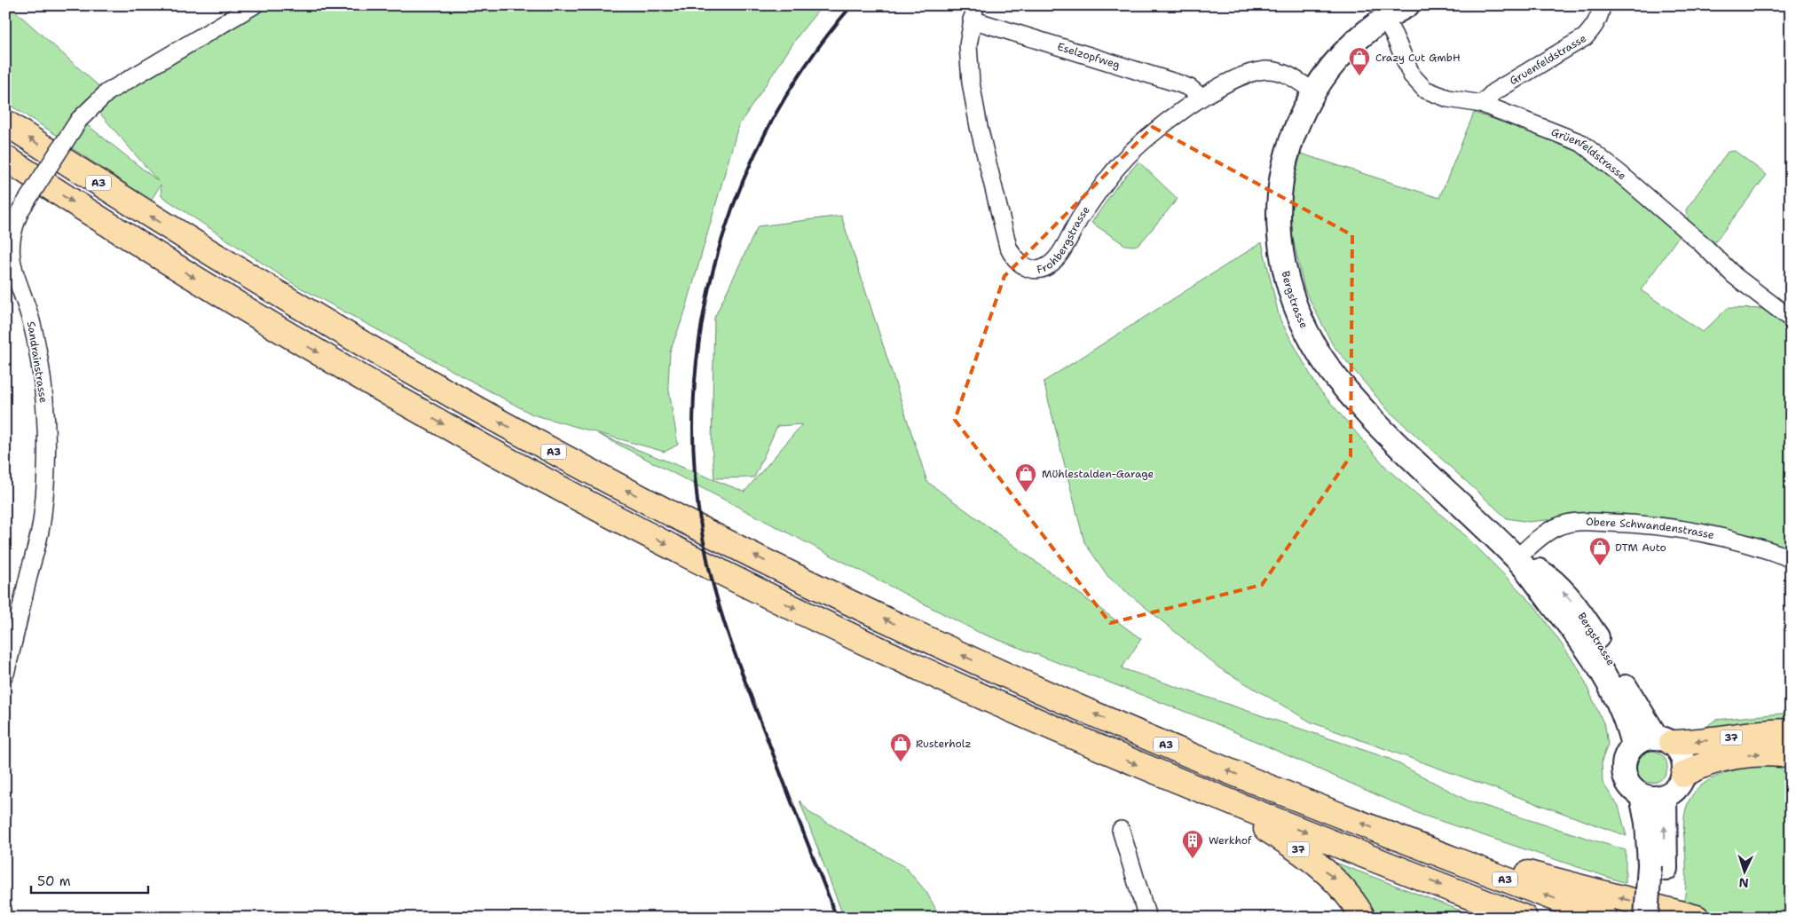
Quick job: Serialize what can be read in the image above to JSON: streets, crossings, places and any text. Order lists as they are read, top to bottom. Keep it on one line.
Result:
{"streets":{"highway":["A3","37"],"main road":["Bergstrasse"],"street":["Eselzopfweg","Gruenfeldstrasse","Grüenfeldstrasse","Frohbergstrasse","Sandrainstrasse","Obere Schwandenstrasse"]},"crossings":[["Eselzopfweg","Frohbergstrasse"],["Gruenfeldstrasse","Grüenfeldstrasse"],["Grüenfeldstrasse","Bergstrasse"],["A3","37"],["Frohbergstrasse","Bergstrasse"],["Bergstrasse","Obere Schwandenstrasse"],["Bergstrasse","37"]],"places":{"shop":["Crazy Cut GmbH","Mühlestalden-Garage","DTM Auto","Rusterholz"],"building":["Werkhof"]},"scale_bar":"50 m","north":"bottom"}
